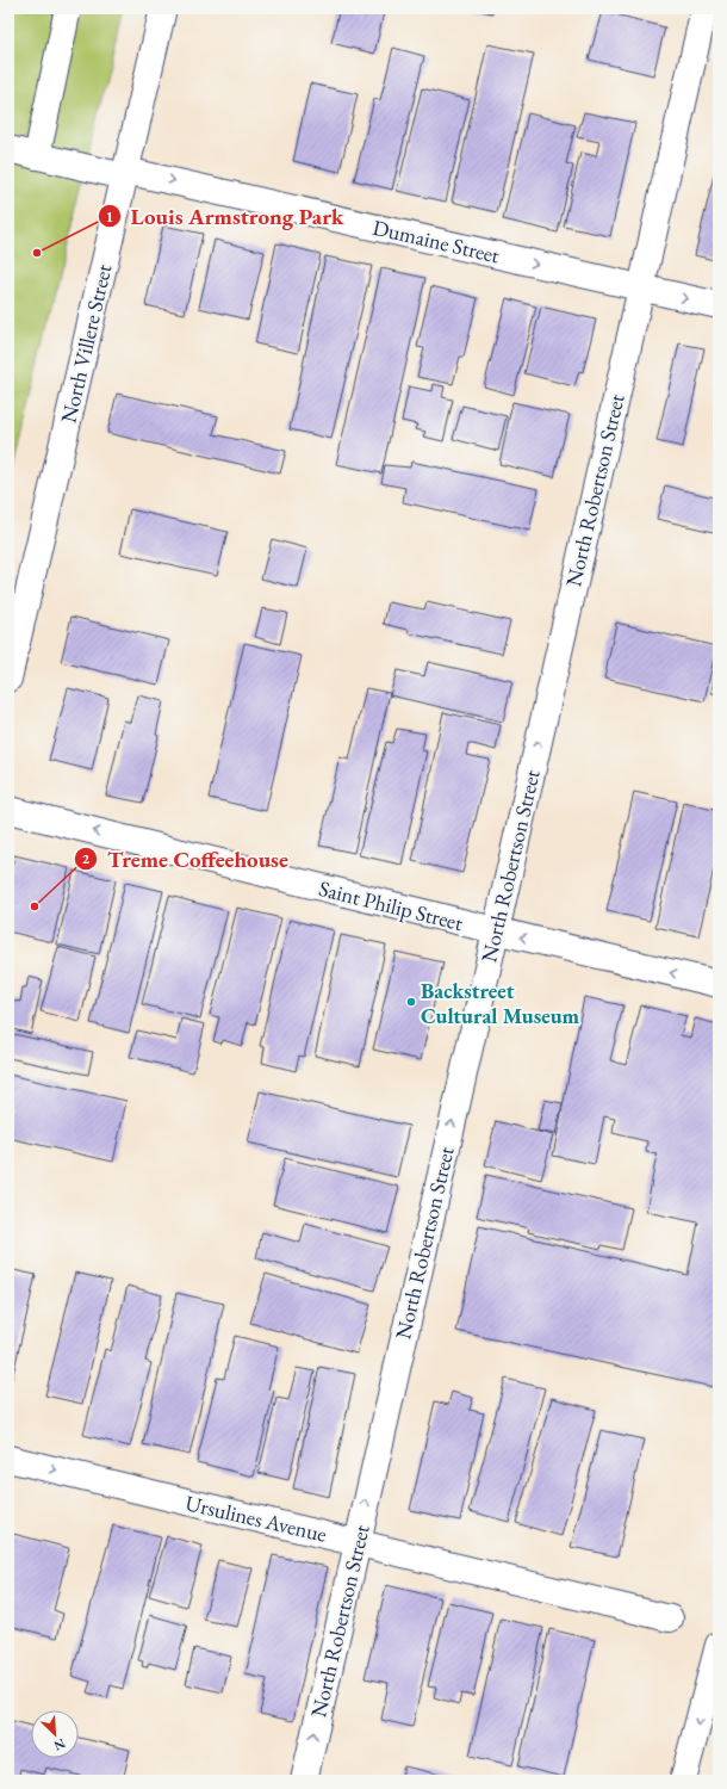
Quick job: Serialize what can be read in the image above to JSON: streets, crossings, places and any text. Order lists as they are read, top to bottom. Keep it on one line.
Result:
{"streets":{"main road":["Dumaine Street","North Villere Street","North Robertson Street","Saint Philip Street","Ursulines Avenue"]},"crossings":[["Dumaine Street","North Villere Street"],["Dumaine Street","North Robertson Street"],["North Robertson Street","Saint Philip Street"],["North Robertson Street","Ursulines Avenue"]],"one_way":["Dumaine Street","North Robertson Street","Saint Philip Street","Ursulines Avenue"],"places":["Louis Armstrong Park","Treme Coffeehouse","Backstreet Cultural Museum"],"north":"bottom right"}
